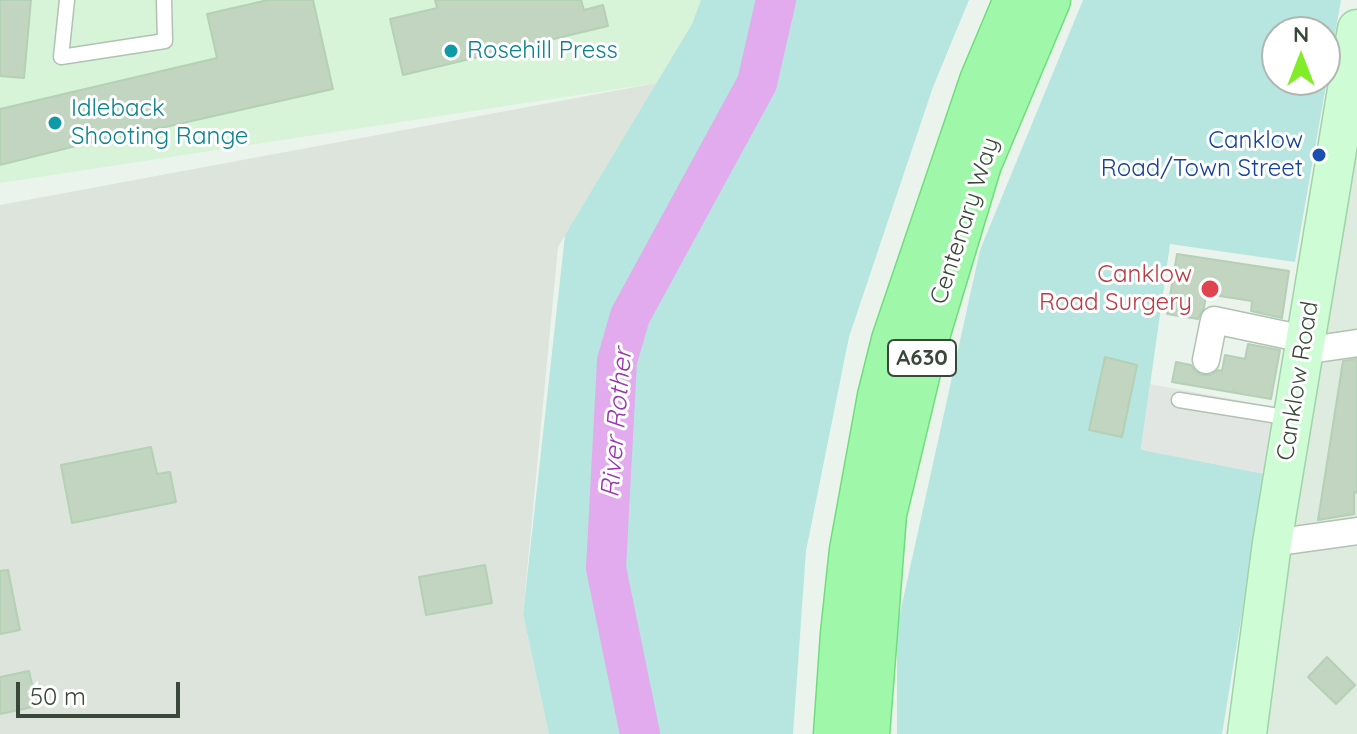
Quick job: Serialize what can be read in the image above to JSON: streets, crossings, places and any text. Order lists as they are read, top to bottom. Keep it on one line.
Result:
{"streets":{"main road":["Centenary Way","A630"],"street":["Canklow Road"]},"water":["River Rother"],"places":["Rosehill Press","Idleback Shooting Range","Canklow Road/Town Street","Canklow Road Surgery"],"scale_bar":"50 m","north":"top"}
